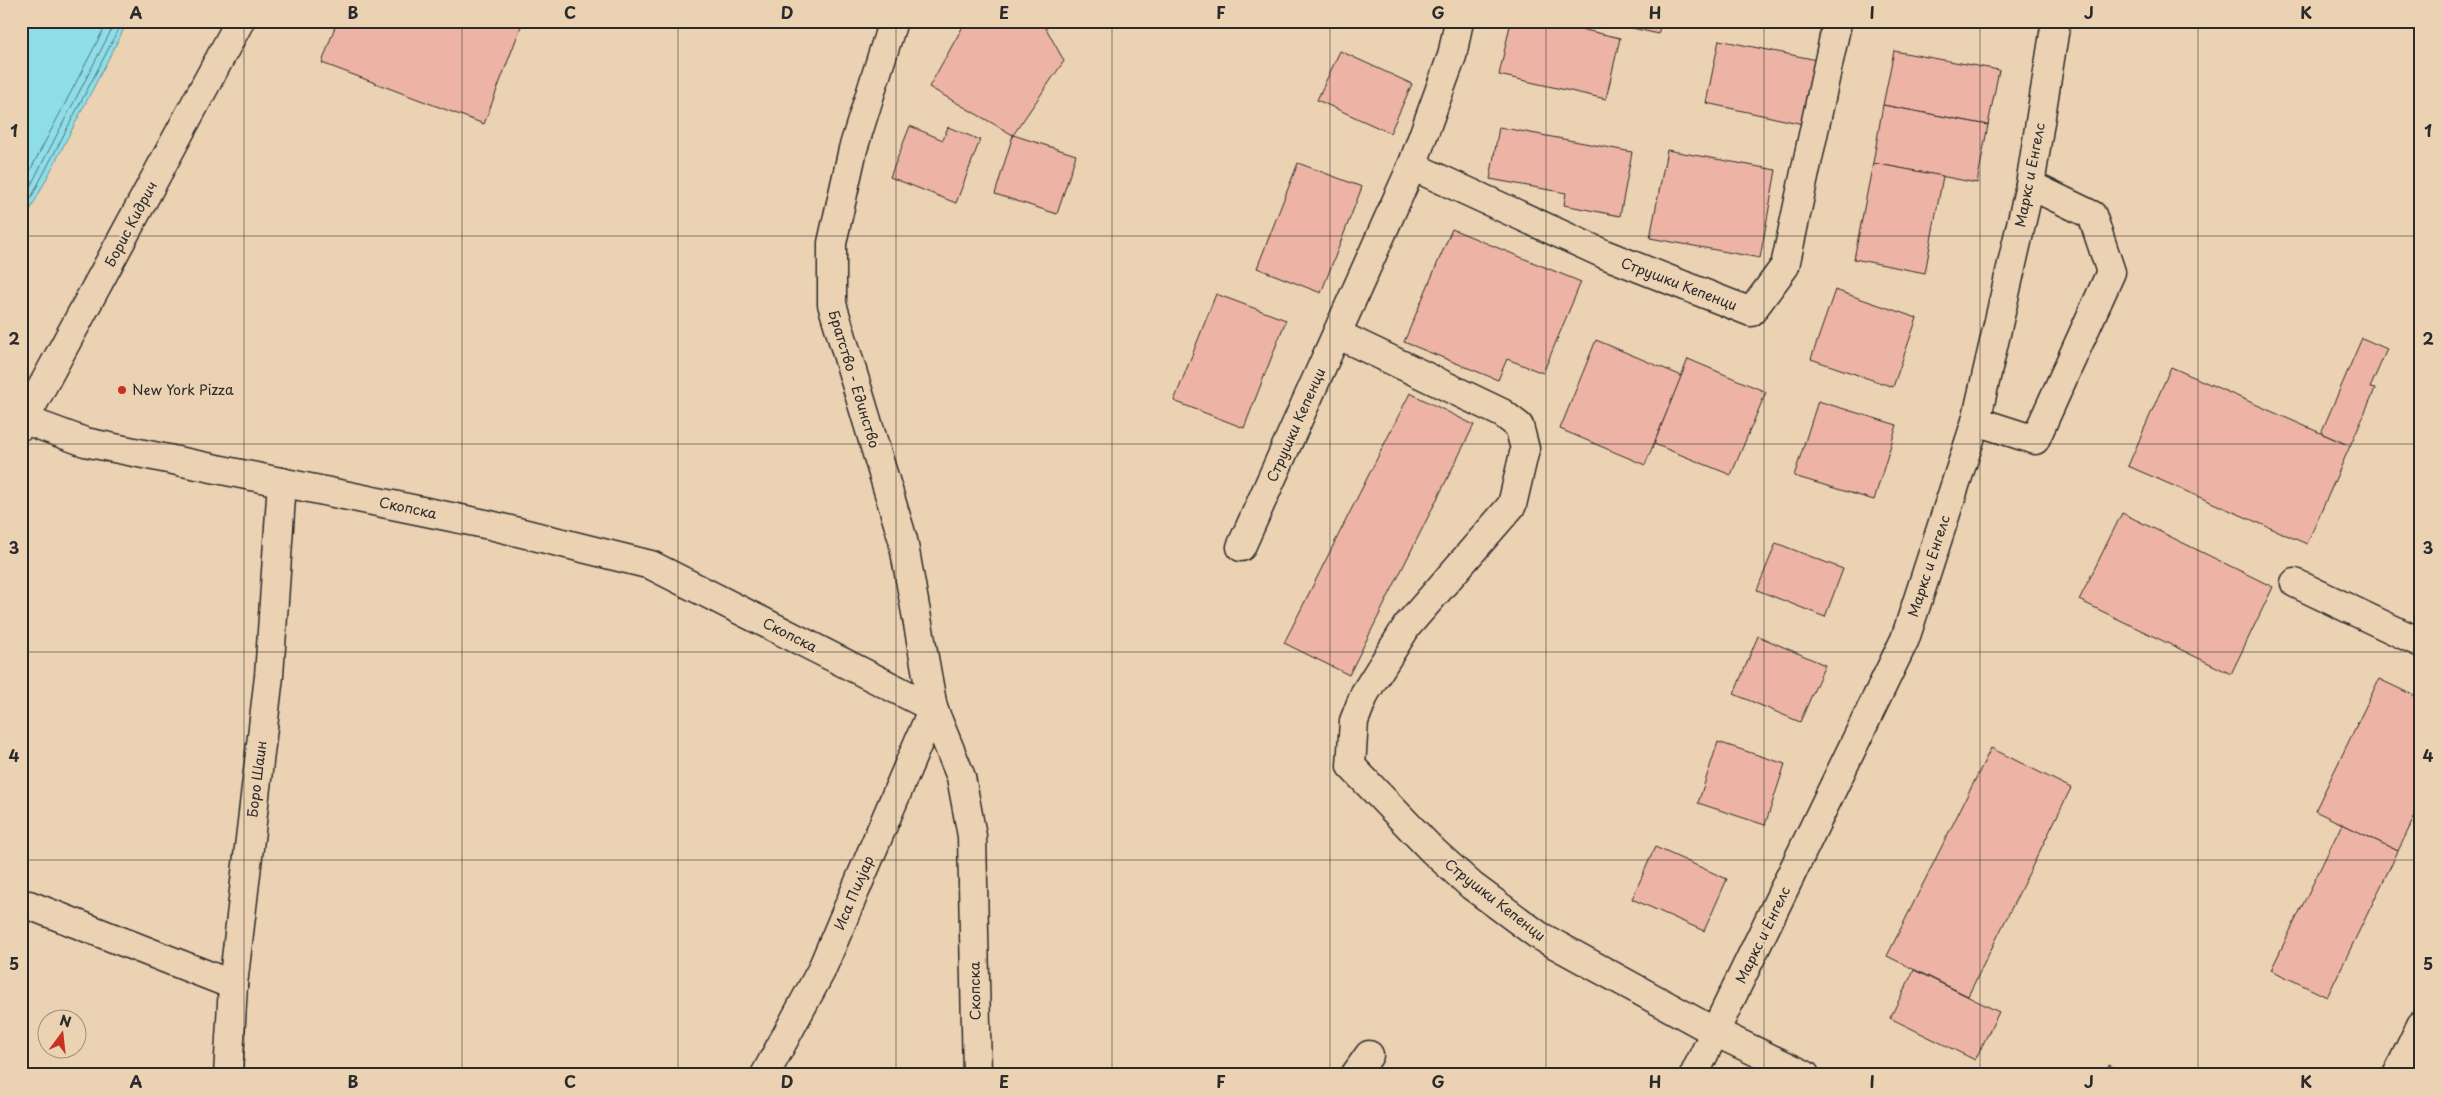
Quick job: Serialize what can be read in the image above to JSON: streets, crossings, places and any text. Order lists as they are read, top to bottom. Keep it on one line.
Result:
{"streets":{"street":["Маркс и Енгелс","Борис Кидрич","Струшки Кепенци","Братство - Единство","Скопска","Боро Шаин","Иса Пилјар"]},"crossings":[["Маркс и Енгелс","Струшки Кепенци"],["Борис Кидрич","Скопска"],["Братство - Единство","Скопска"],["Братство - Единство","Иса Пилјар"],["Скопска","Боро Шаин"],["Скопска","Иса Пилјар"]],"places":["New York Pizza"],"north":"top","grid":{"columns":["A","B","C","D","E","F","G","H","I","J","K"],"rows":["1","2","3","4","5"]}}
